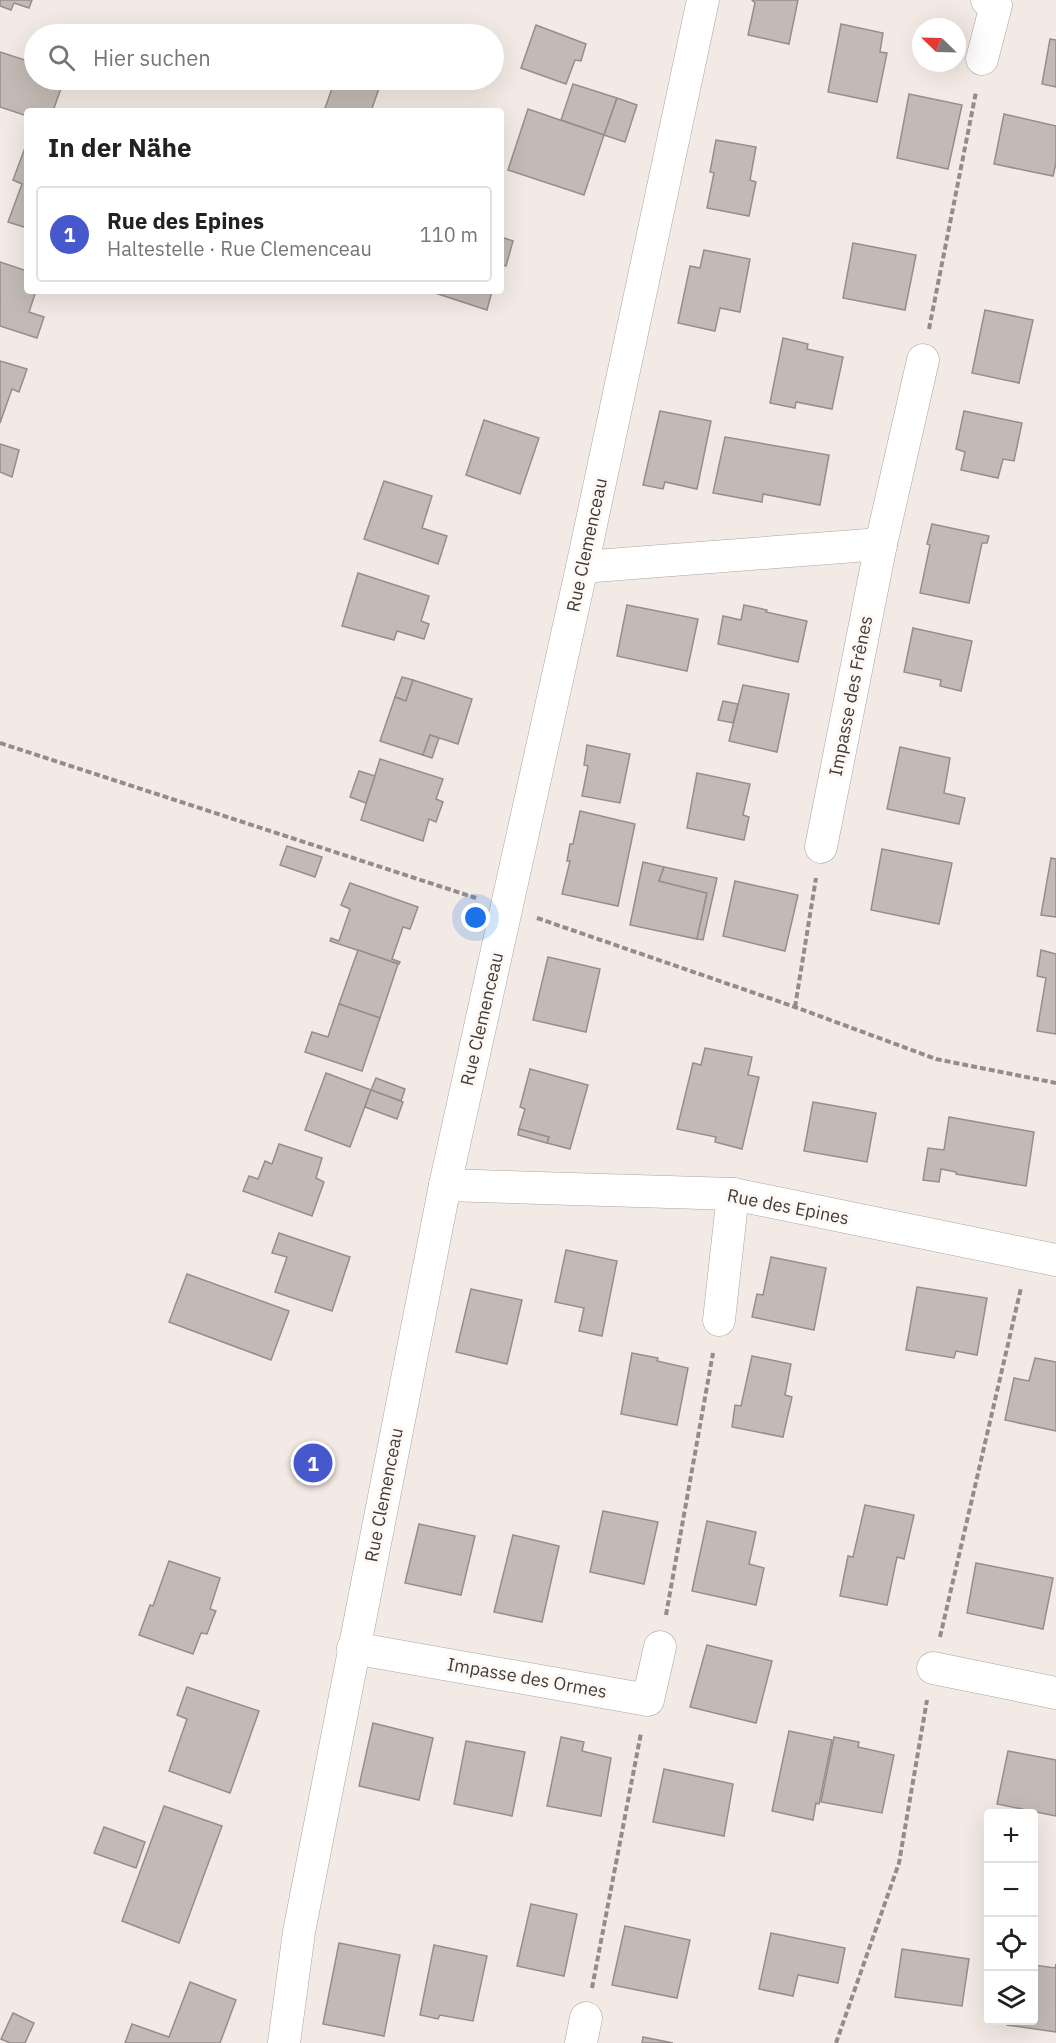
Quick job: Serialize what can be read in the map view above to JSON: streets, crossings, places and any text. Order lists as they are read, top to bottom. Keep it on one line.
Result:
{"streets":{"street":["Rue Clemenceau","Impasse des Frênes","Rue des Epines","Impasse des Ormes"]},"crossings":[["Rue Clemenceau","Rue des Epines"],["Rue Clemenceau","Impasse des Ormes"]],"north":"top left","page":{"search":"Hier suchen","heading":"In der Nähe","list":[{"mark":"1","name":"Rue des Epines","note":"Haltestelle · Rue Clemenceau","value":"110 m"}],"pins":"1","map_buttons":["+","−"]}}
